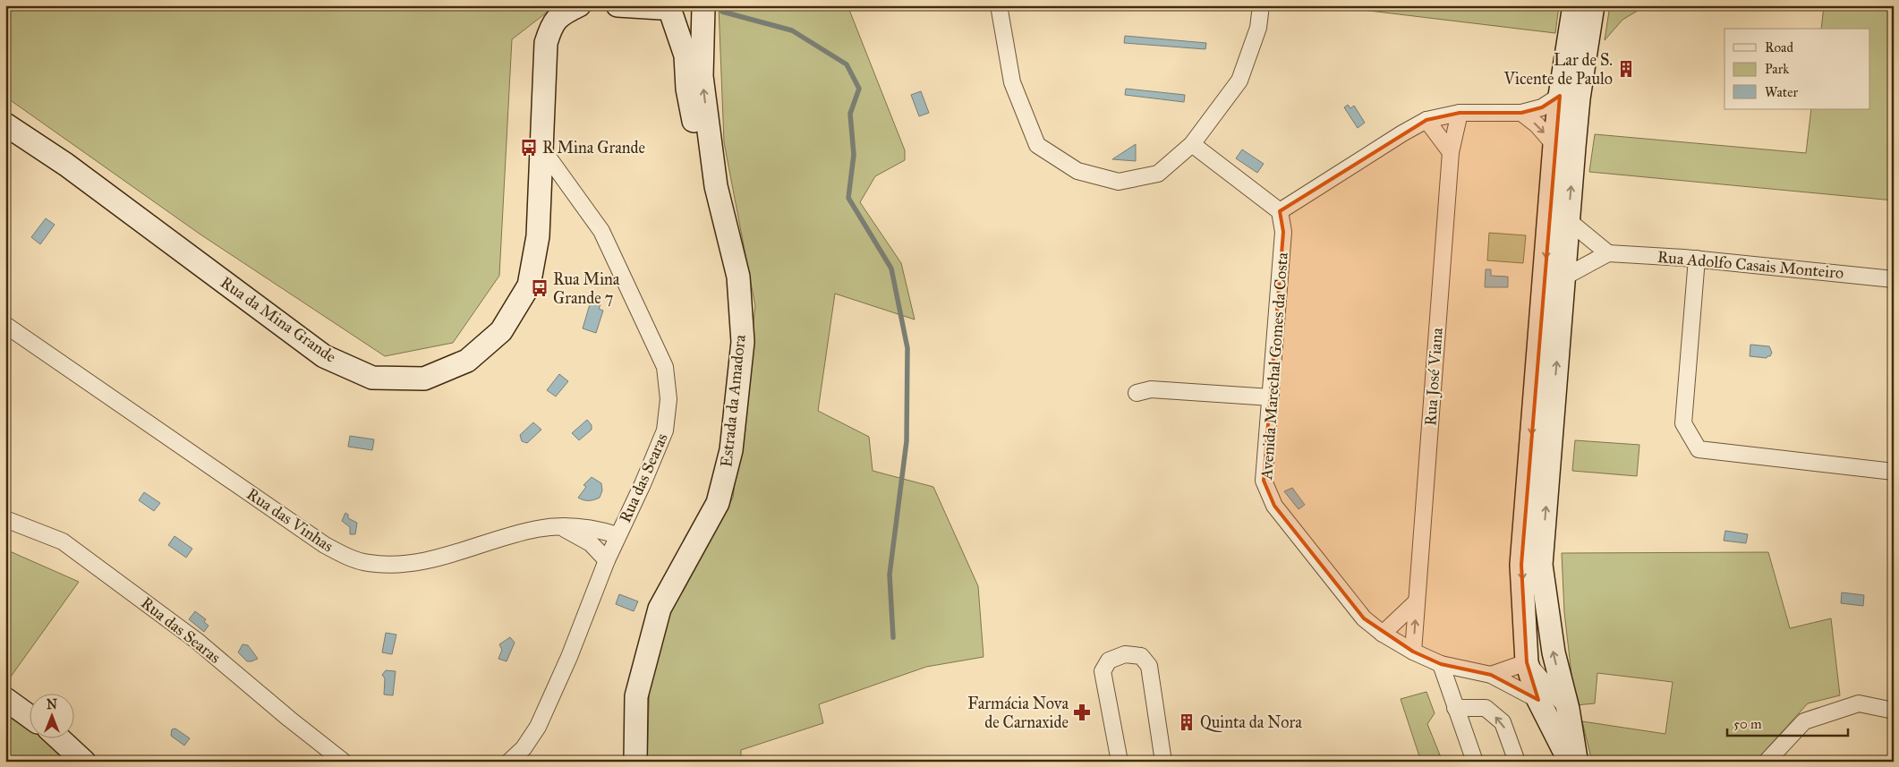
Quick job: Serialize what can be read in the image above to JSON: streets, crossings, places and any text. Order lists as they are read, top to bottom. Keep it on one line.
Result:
{"streets":{"street":["Rua Adolfo Casais Monteiro","Rua da Mina Grande","Avenida Marechal Gomes da Costa","Rua José Viana","Estrada da Amadora","Rua das Searas","Rua das Vinhas"]},"crossings":[["Rua da Mina Grande","Rua das Searas"],["Avenida Marechal Gomes da Costa","Rua José Viana"],["Rua das Searas","Rua das Vinhas"]],"places":{"building":["Lar de S. Vicente de Paulo","Quinta da Nora"],"bus stop":["R Mina Grande","Rua Mina Grande 7"],"pharmacy":["Farmácia Nova de Carnaxide"]},"legend":["Road","Park","Water"],"scale_bar":"50 m","north":"top"}
